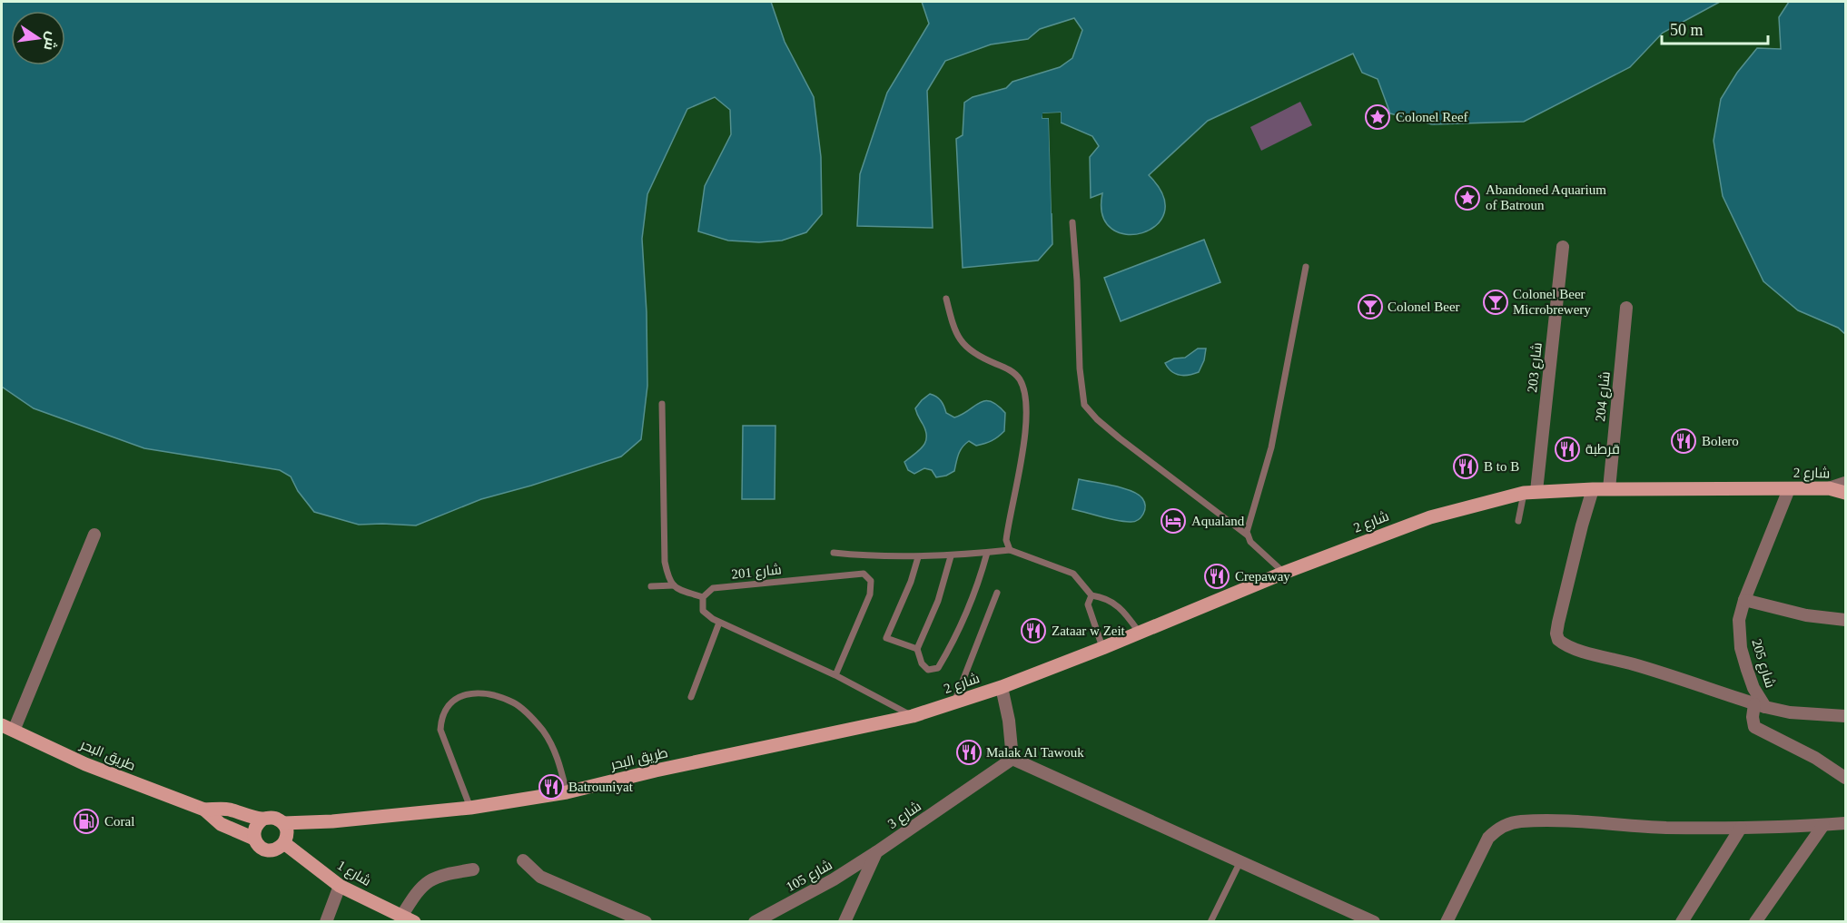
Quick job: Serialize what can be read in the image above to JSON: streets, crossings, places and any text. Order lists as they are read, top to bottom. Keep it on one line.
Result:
{"streets":{"main road":["شارع 2","طريق البحر","شارع 1"],"street":["شارع 203","شارع 204","شارع 205","شارع 3","شارع 105"],"lane":["شارع 201"]},"crossings":[["شارع 203","شارع 2"],["شارع 204","شارع 2"],["شارع 2","شارع 205"],["شارع 2","طريق البحر"],["طريق البحر","شارع 1"],["شارع 3","شارع 105"]],"places":{"place":["Colonel Reef","Abandoned Aquarium of Batroun"],"bar":["Colonel Beer Microbrewery","Colonel Beer"],"restaurant":["Bolero","قرطبة","B to B","Crepaway","Zataar w Zeit","Malak Al Tawouk","Batrouniyat"],"hotel":["Aqualand"],"fuel station":["Coral"]},"scale_bar":"50 m","north":"right"}
